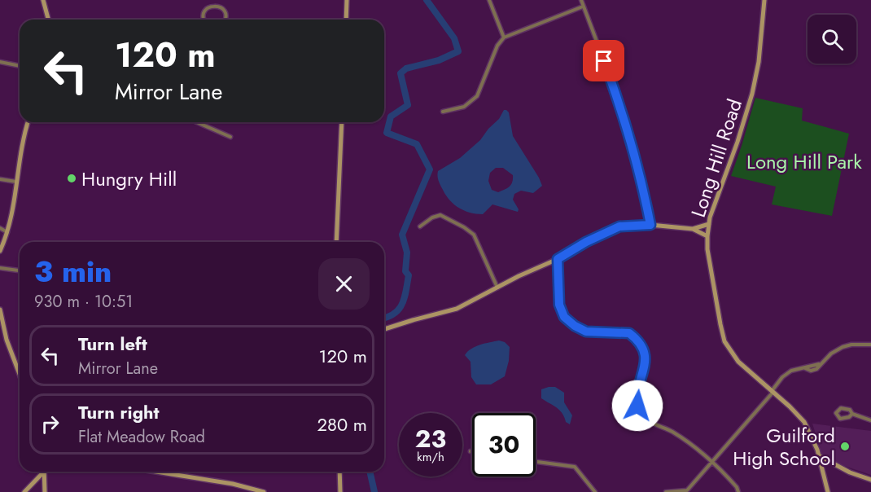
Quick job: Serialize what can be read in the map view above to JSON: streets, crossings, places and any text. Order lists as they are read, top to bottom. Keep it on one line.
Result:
{"streets":{"street":["Long Hill Road"]},"parks":["Long Hill Park"],"places":["Hungry Hill","Guilford High School"],"page":{"turn":["120 m","Mirror Lane"],"heading":["3 min","930 m · 10:51"],"list":[{"name":"Turn left","note":"Mirror Lane","value":"120 m"},{"name":"Turn right","note":"Flat Meadow Road","value":"280 m"}],"speed":"23 km/h","limit":"30"}}
